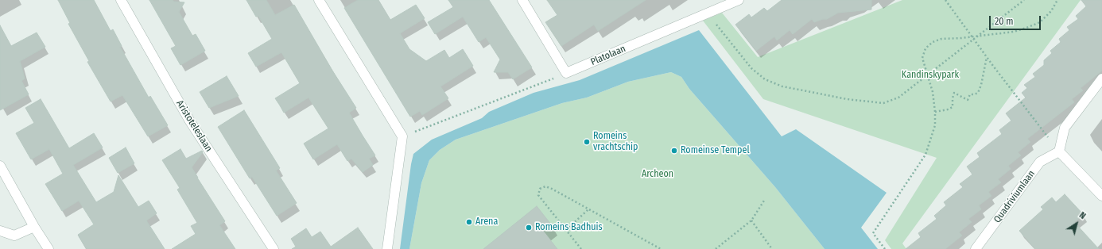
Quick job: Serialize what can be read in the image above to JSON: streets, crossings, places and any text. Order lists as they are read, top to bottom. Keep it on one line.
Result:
{"streets":{"street":["Platolaan","Aristoteleslaan","Quadriviumlaan"]},"parks":["Kandinskypark","Archeon"],"places":["Romeins vrachtschip","Romeinse Tempel","Arena","Romeins Badhuis"],"scale_bar":"20 m","north":"top right"}
